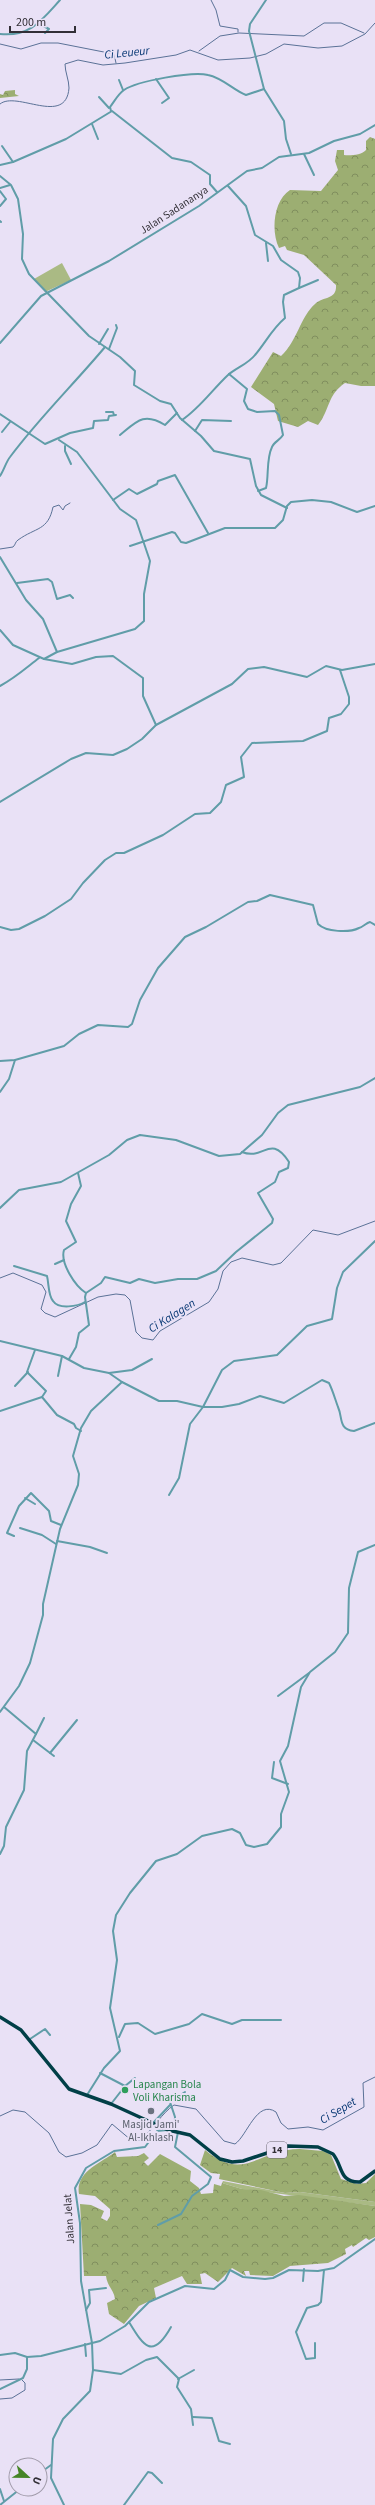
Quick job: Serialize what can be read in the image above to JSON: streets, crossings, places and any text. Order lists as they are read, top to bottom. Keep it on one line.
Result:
{"streets":{"highway":["14"],"street":["Jalan Sadananya","Jalan Jelat"]},"crossings":[["14","Jalan Jelat"]],"water":["Ci Leueur","Ci Kalagen","Ci Sepet"],"places":["Lapangan Bola Voli Kharisma","Masjid Jami' Al-Ikhlash"],"scale_bar":"200 m","north":"right"}
